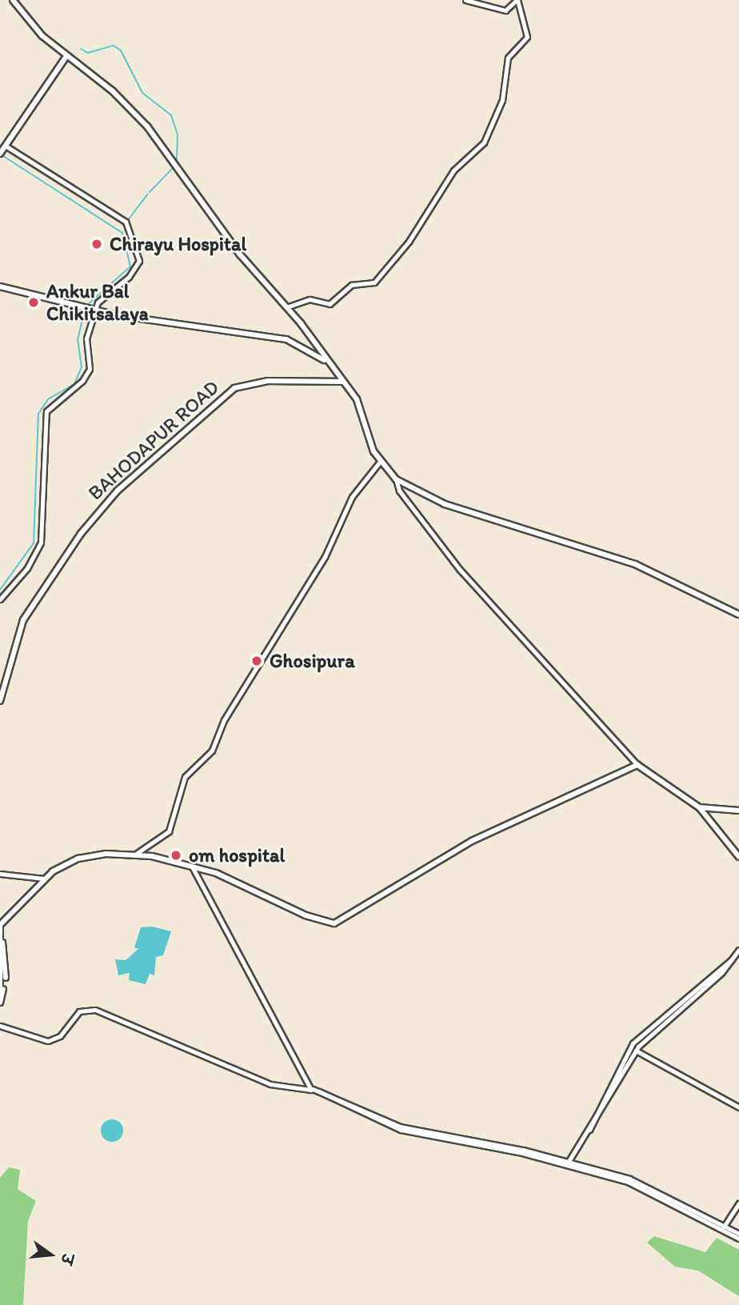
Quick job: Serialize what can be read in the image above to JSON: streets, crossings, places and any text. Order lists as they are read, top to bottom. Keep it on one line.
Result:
{"streets":{"main road":["BAHODAPUR ROAD"]},"places":["Chirayu Hospital","Ankur Bal Chikitsalaya","Ghosipura","om hospital"],"north":"right"}
